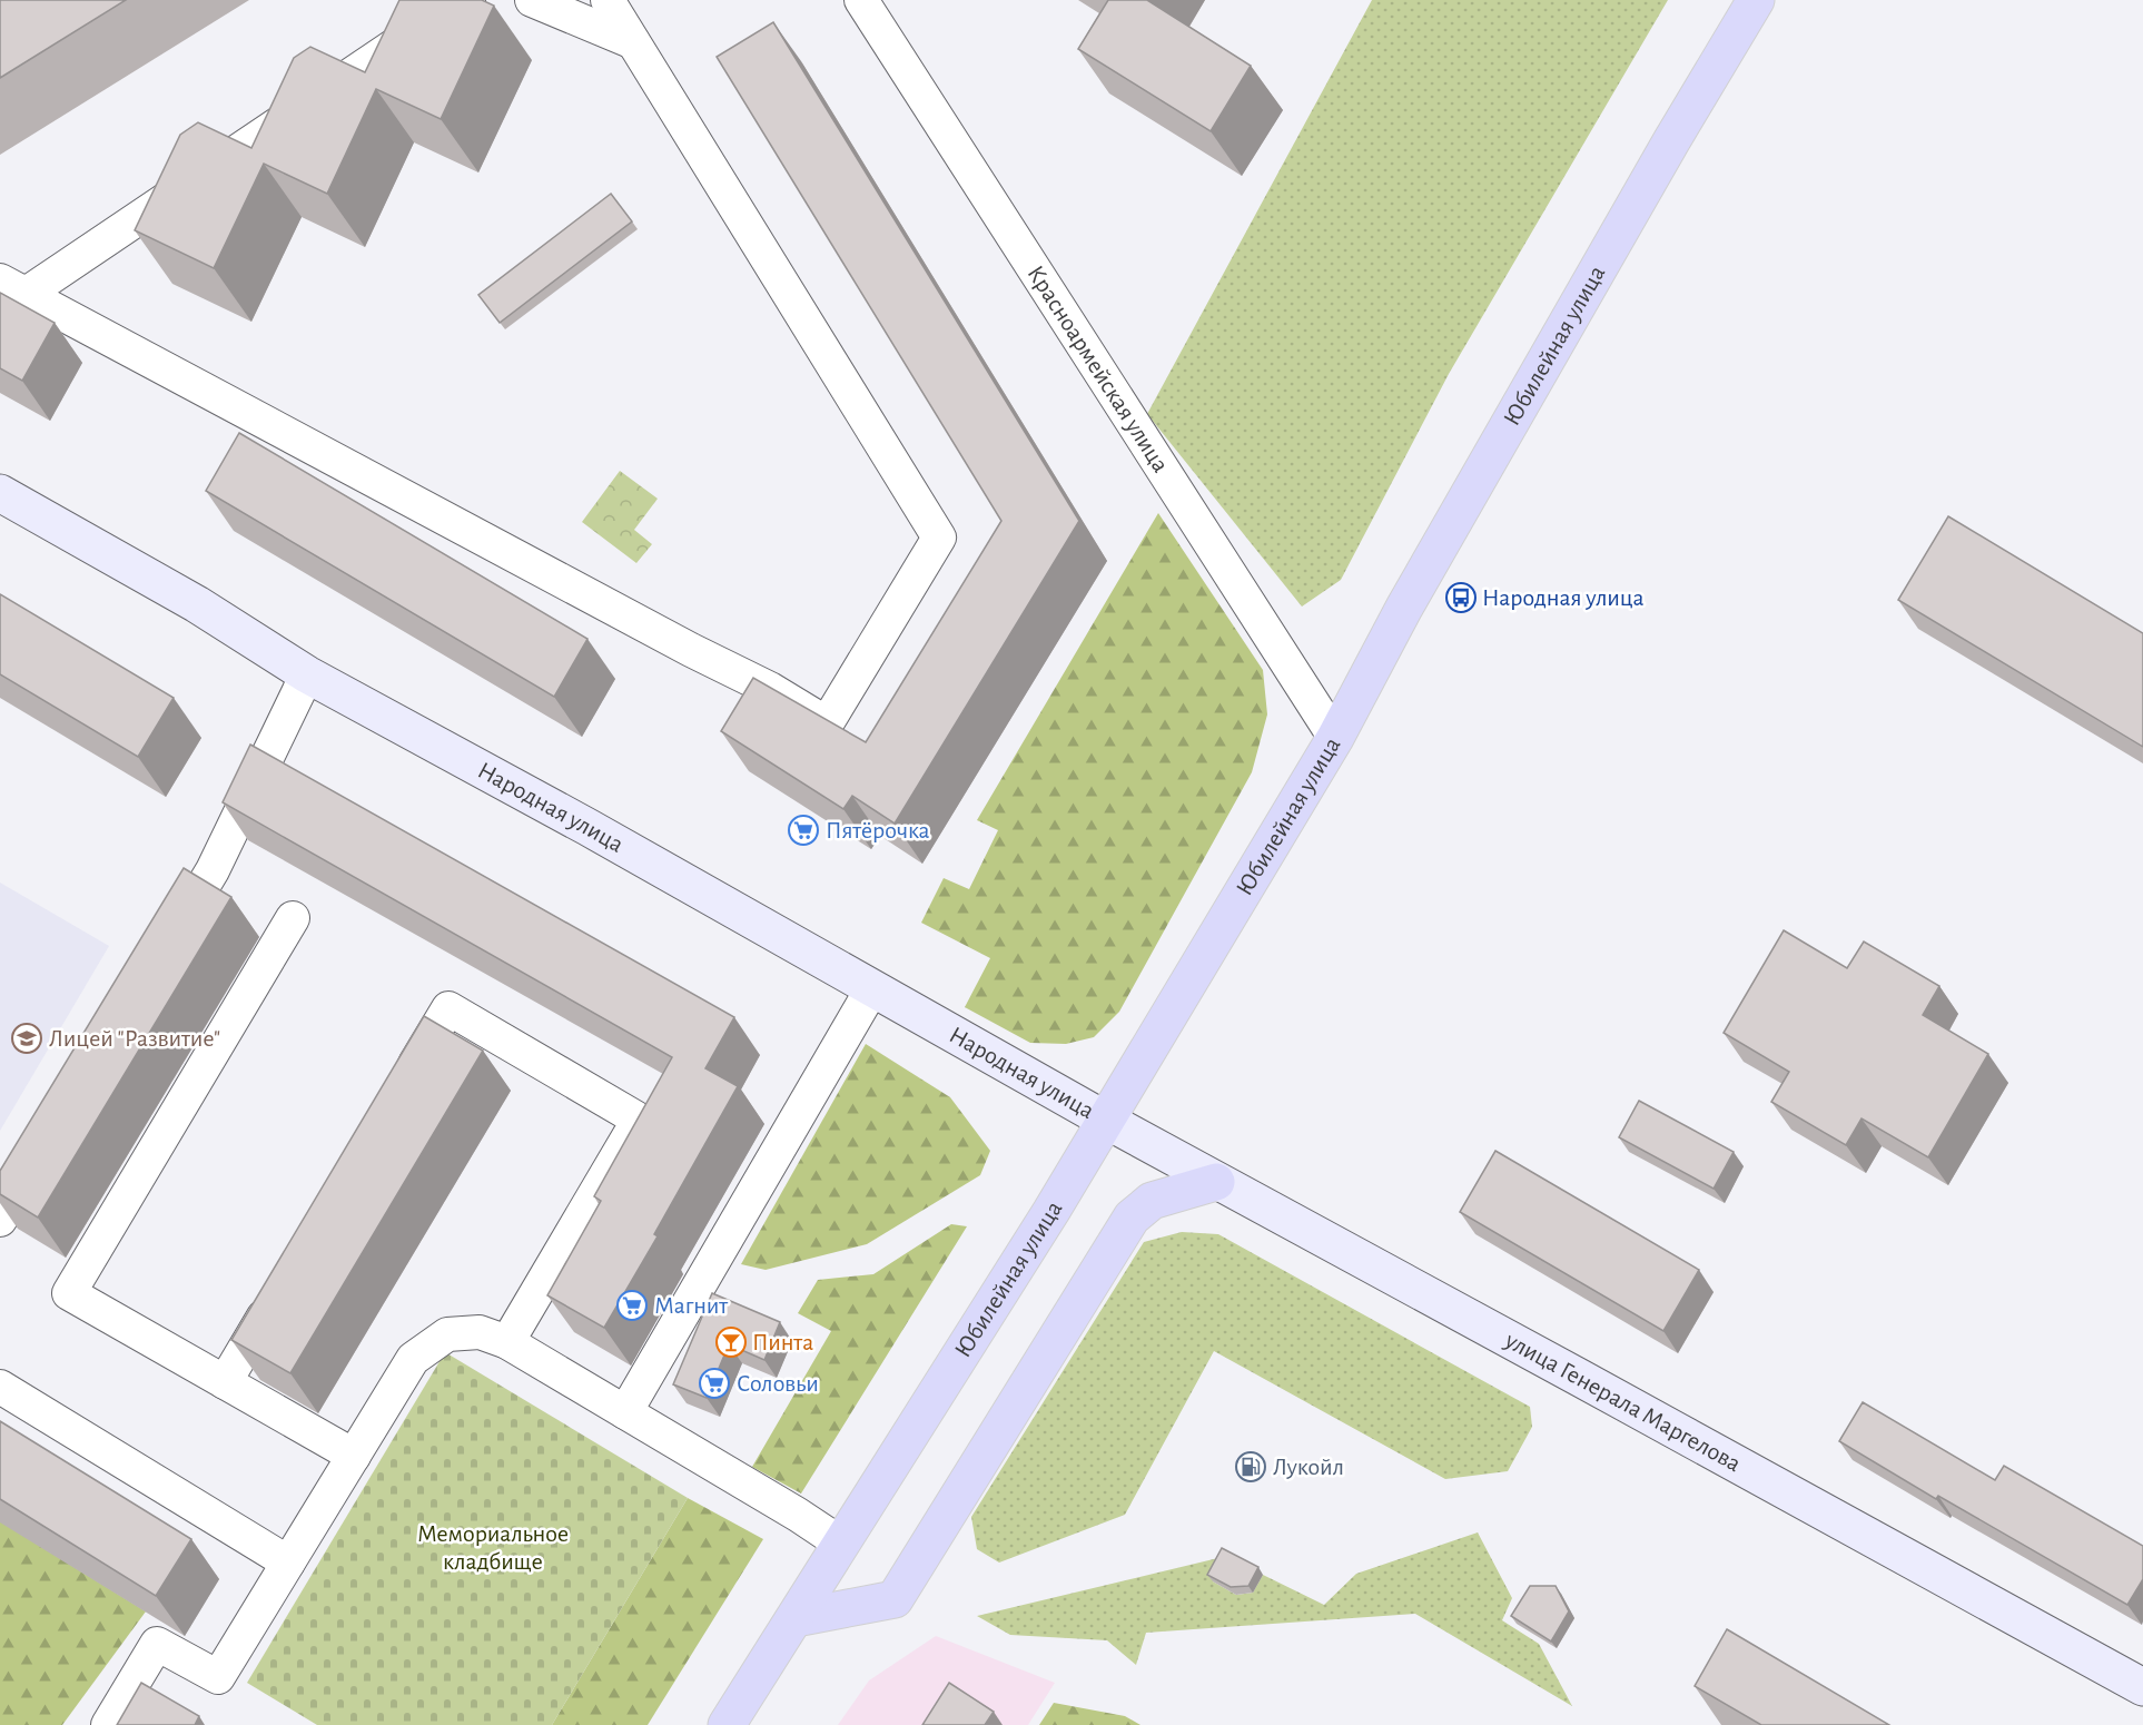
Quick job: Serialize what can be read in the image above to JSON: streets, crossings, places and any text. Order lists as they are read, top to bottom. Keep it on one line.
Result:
{"streets":{"main road":["Юбилейная улица"],"street":["Красноармейская улица","Народная улица","улица Генерала Маргелова"]},"crossings":[["Юбилейная улица","Красноармейская улица"],["Юбилейная улица","Народная улица"],["Юбилейная улица","улица Генерала Маргелова"],["Народная улица","улица Генерала Маргелова"]],"parks":["Мемориальное кладбище"],"places":{"bus stop":["Народная улица"],"supermarket":["Пятёрочка","Магнит","Соловьи"],"school or university":["Лицей \"Развитие\""],"bar":["Пинта"],"fuel station":["Лукойл"]}}
